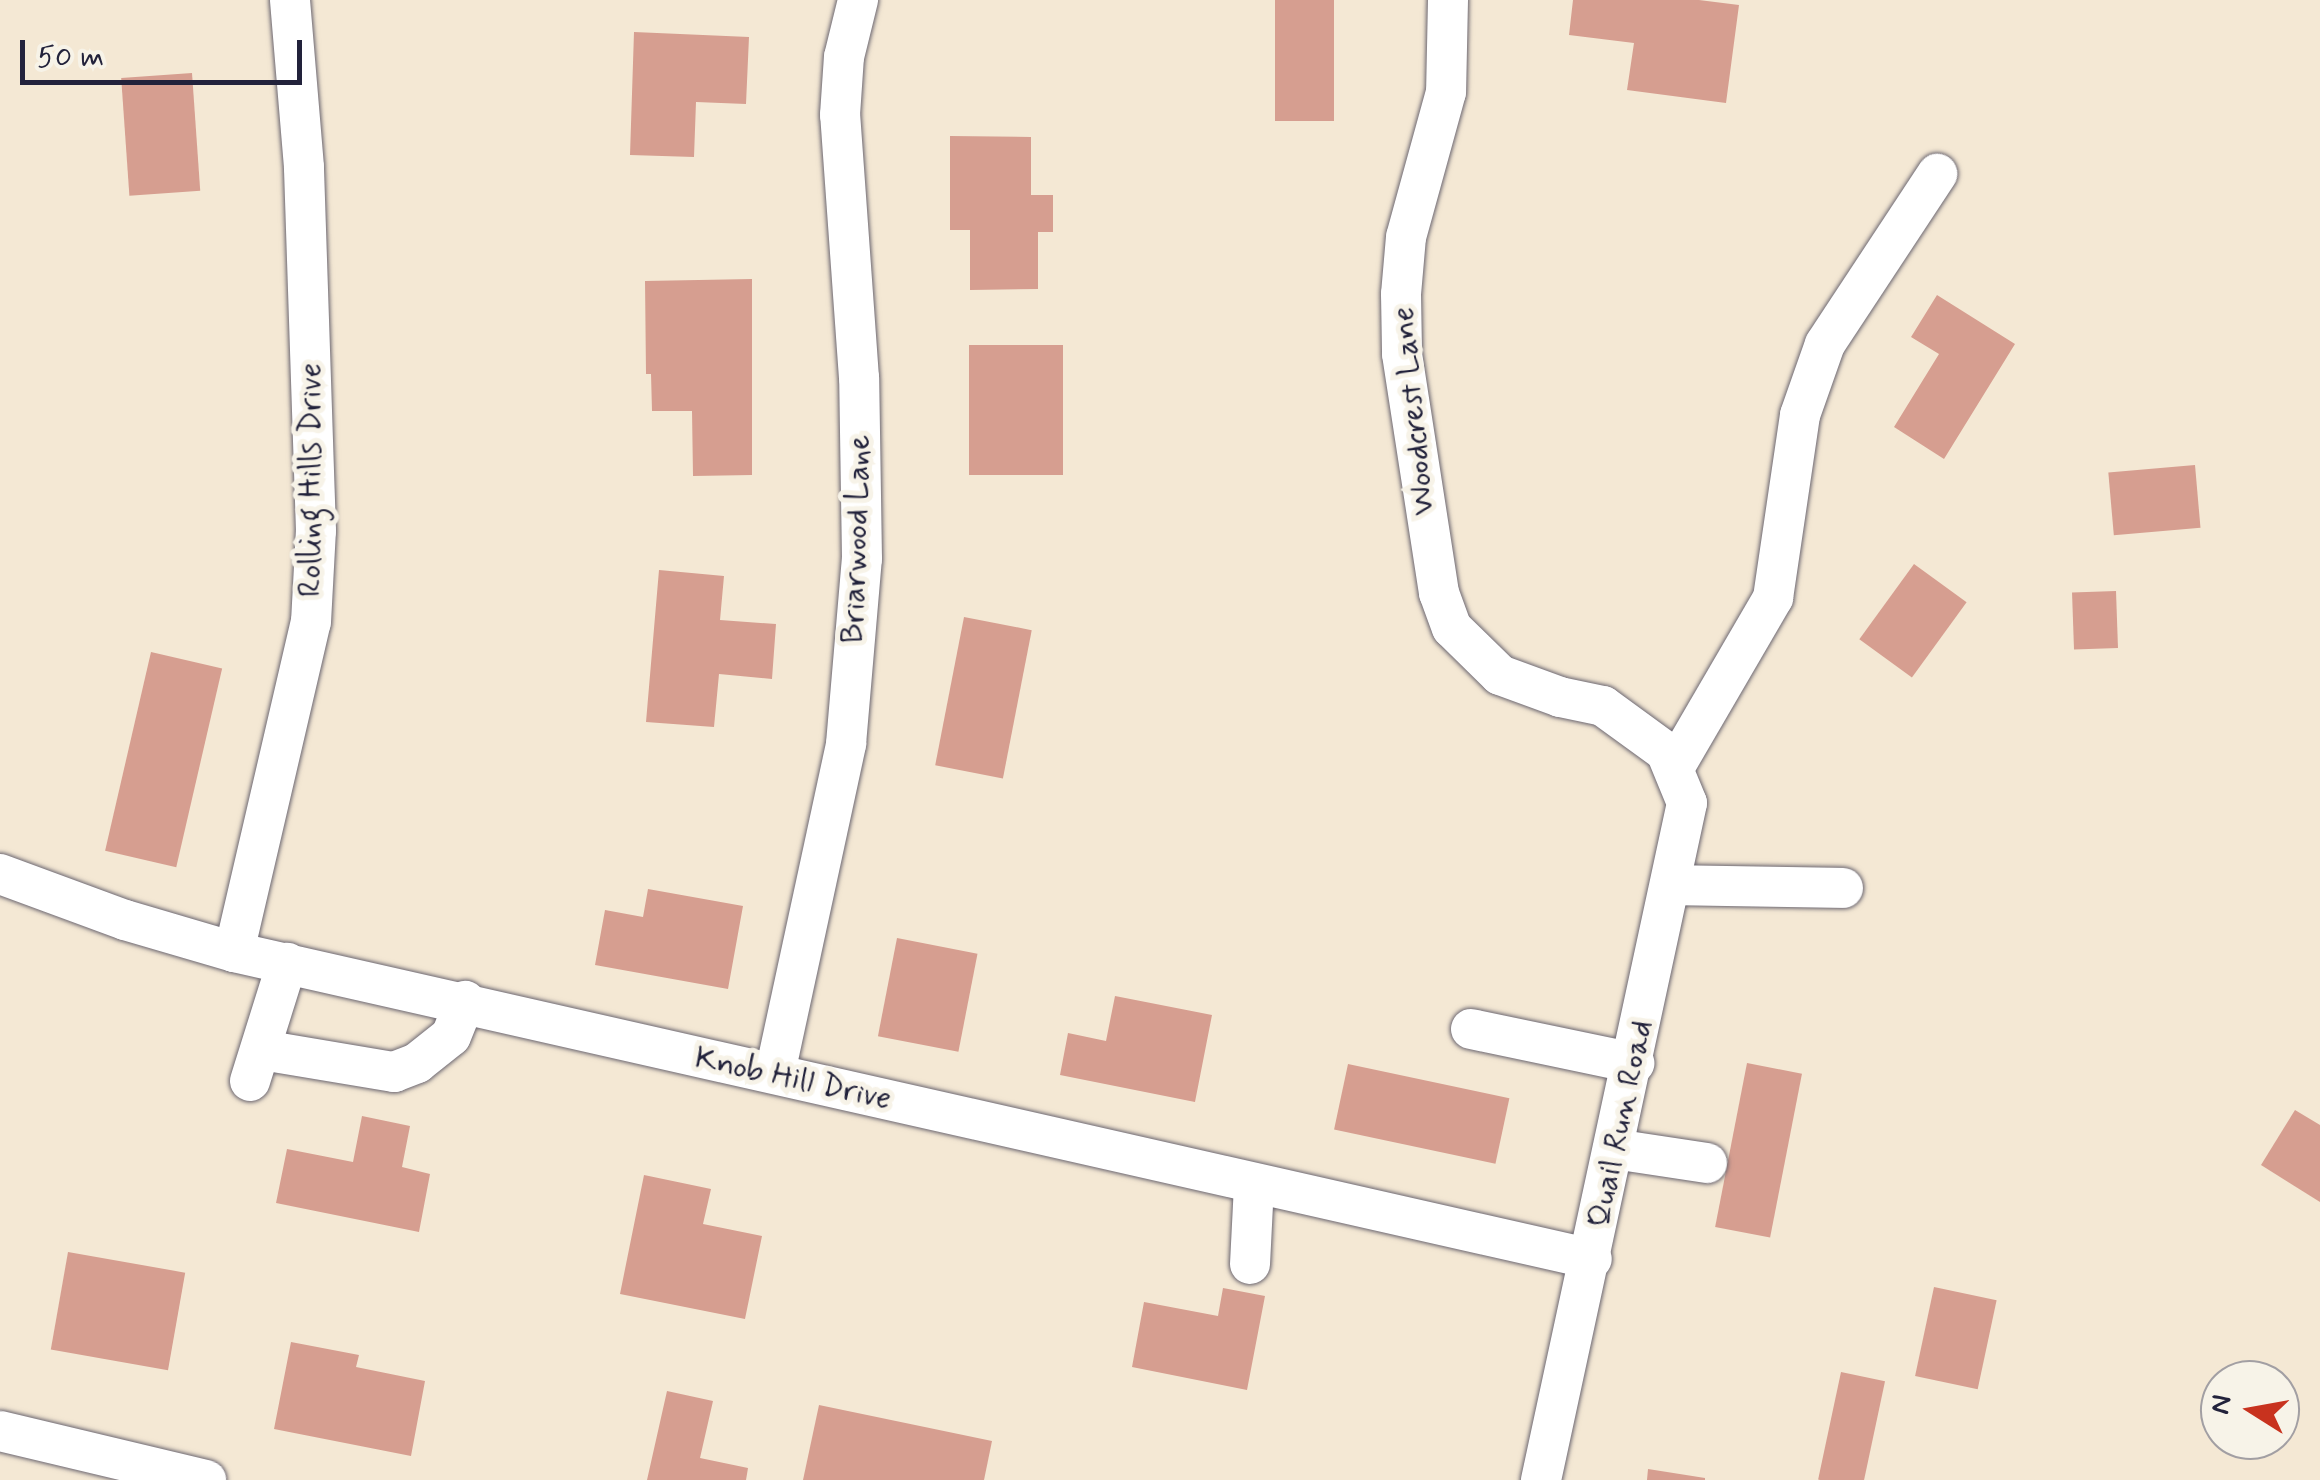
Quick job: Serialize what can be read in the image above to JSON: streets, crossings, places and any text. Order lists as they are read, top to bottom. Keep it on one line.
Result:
{"streets":{"street":["Woodcrest Lane","Rolling Hills Drive","Briarwood Lane","Knob Hill Drive","Quail Run Road"]},"crossings":[["Woodcrest Lane","Quail Run Road"],["Rolling Hills Drive","Knob Hill Drive"],["Briarwood Lane","Knob Hill Drive"],["Knob Hill Drive","Quail Run Road"]],"scale_bar":"50 m","north":"left"}
